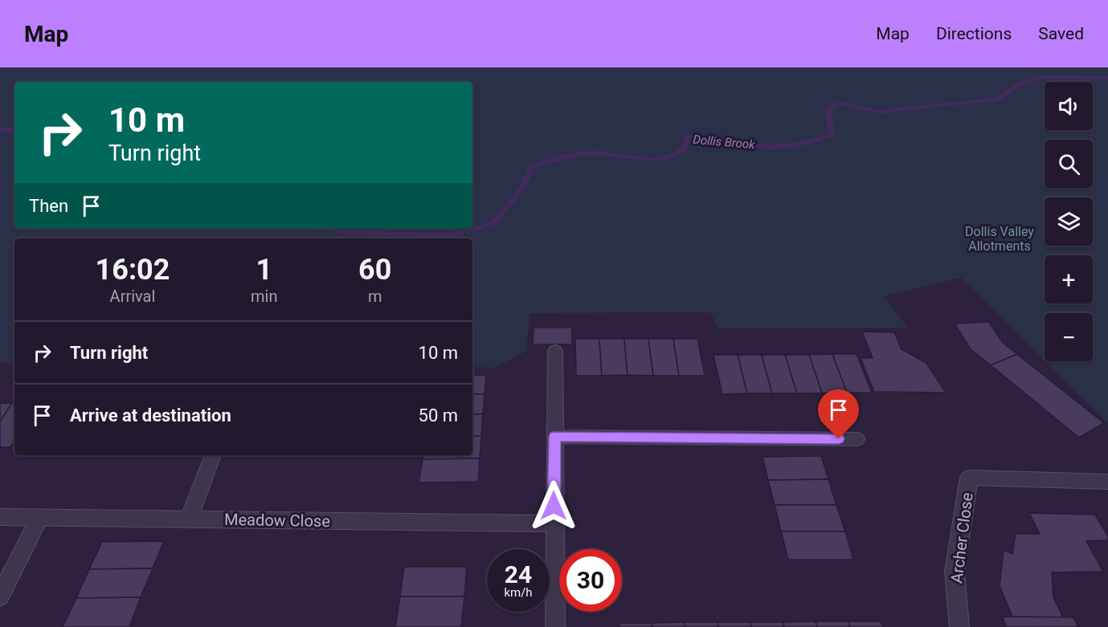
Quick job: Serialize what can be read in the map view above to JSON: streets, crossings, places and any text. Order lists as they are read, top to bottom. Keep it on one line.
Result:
{"streets":{"street":["Meadow Close","Archer Close"]},"water":["Dollis Brook"],"parks":["Dollis Valley Allotments"],"page":{"header":"Map","nav":["Map","Directions","Saved"],"map_buttons":["+","−"],"turn":["10 m","Turn right"],"then":"Then","eta":["16:02","Arrival","1","min","60","m"],"list":[{"name":"Turn right","value":"10 m"},{"name":"Arrive at destination","value":"50 m"}],"speed":"24 km/h","limit":"30"}}
